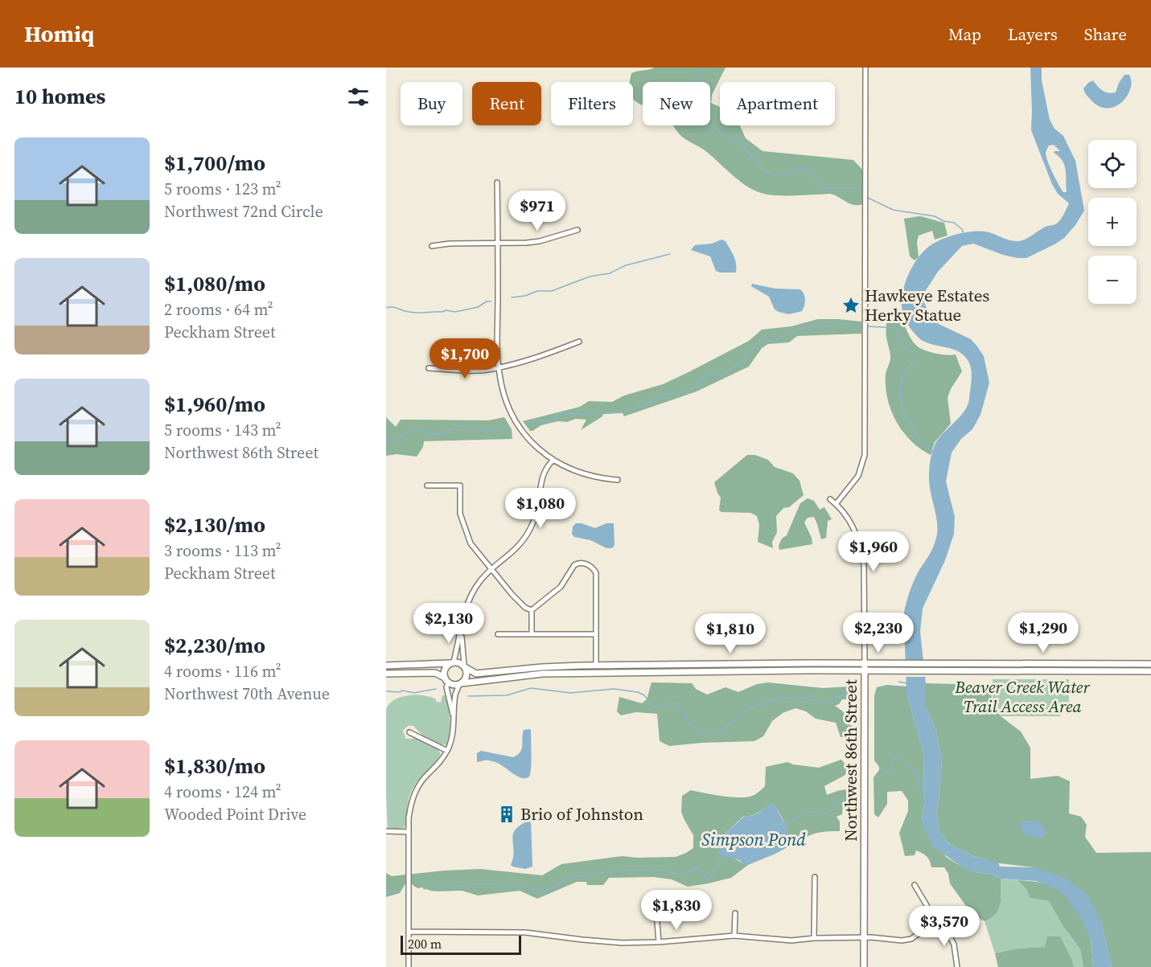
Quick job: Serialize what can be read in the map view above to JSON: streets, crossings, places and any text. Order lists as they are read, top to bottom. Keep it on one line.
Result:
{"streets":{"main road":["Northwest 86th Street"]},"water":["Simpson Pond"],"parks":["Beaver Creek Water Trail Access Area"],"places":{"place":["Hawkeye Estates Herky Statue"],"building":["Brio of Johnston"]},"scale_bar":"200 m","page":{"header":"Homiq","nav":["Map","Layers","Share"],"heading":"10 homes","chip":["Buy","Rent","Filters","New","Apartment"],"list":[{"name":"$1,700/mo","note":"5 rooms · 123 m² · Northwest 72nd Circle"},{"name":"$1,080/mo","note":"2 rooms · 64 m² · Peckham Street"},{"name":"$1,960/mo","note":"5 rooms · 143 m² · Northwest 86th Street"},{"name":"$2,130/mo","note":"3 rooms · 113 m² · Peckham Street"},{"name":"$2,230/mo","note":"4 rooms · 116 m² · Northwest 70th Avenue"},{"name":"$1,830/mo","note":"4 rooms · 124 m² · Wooded Point Drive"}],"map_buttons":["+","−"],"price":["$971","$1,700","$1,080","$1,960","$2,130","$2,230","$1,290","$1,810","$1,830","$3,570"],"scale":"200 m"}}
